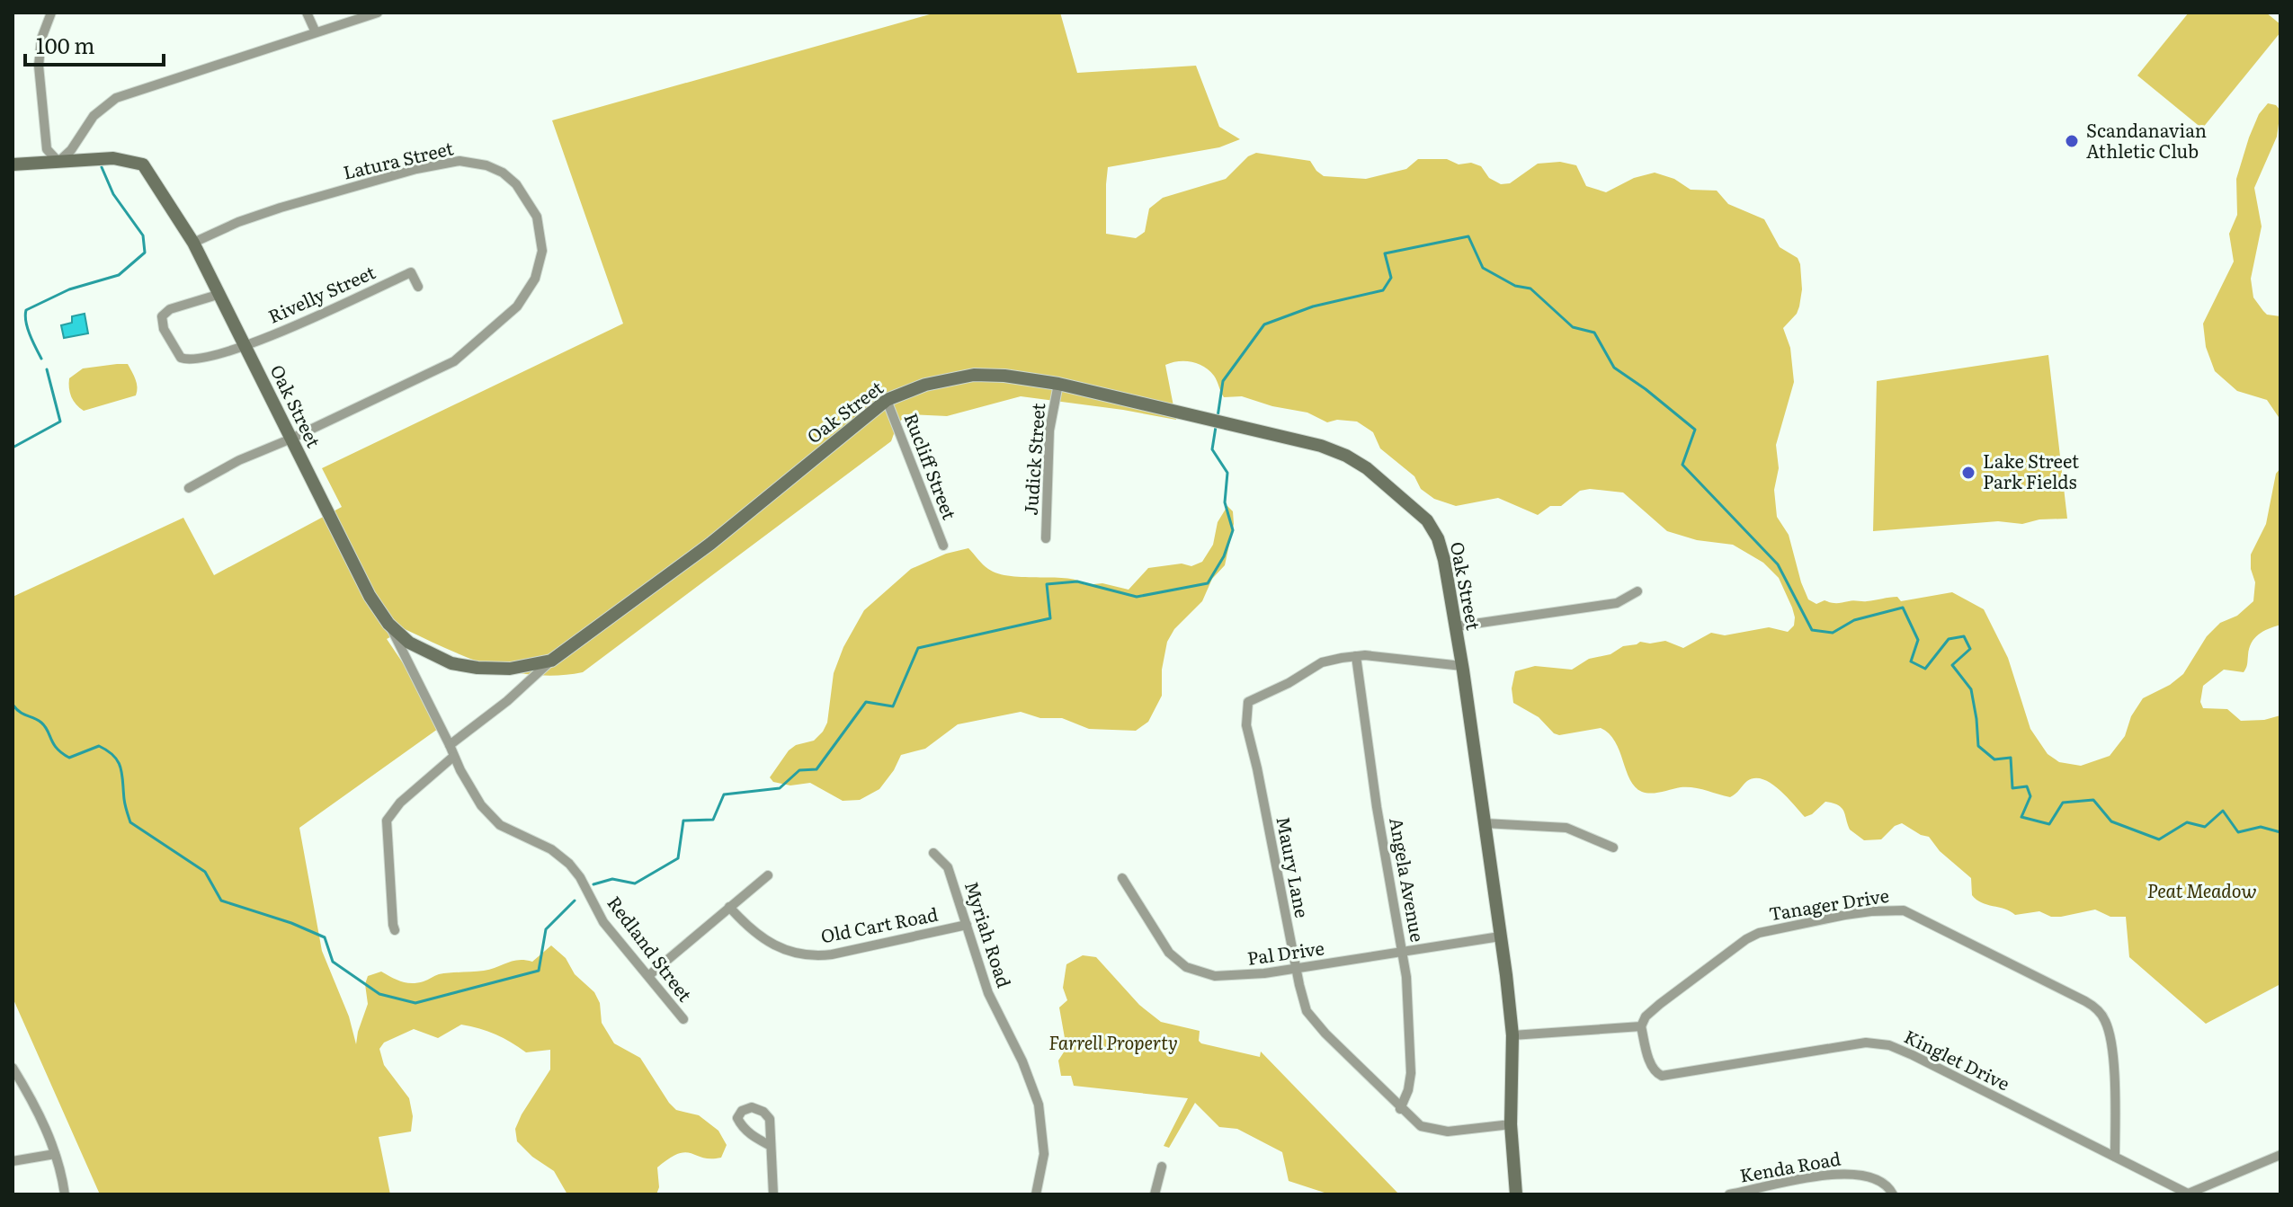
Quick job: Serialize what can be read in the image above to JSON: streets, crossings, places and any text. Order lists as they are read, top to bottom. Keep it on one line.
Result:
{"streets":{"street":["Latura Street","Rivelly Street","Oak Street","Judick Street","Rucliff Street","Maury Lane","Angela Avenue","Tanager Drive","Old Cart Road","Myriah Road","Redland Street","Pal Drive","Kinglet Drive","Kenda Road"]},"crossings":[["Latura Street","Oak Street"],["Rivelly Street","Oak Street"],["Oak Street","Judick Street"],["Oak Street","Rucliff Street"],["Oak Street","Maury Lane"],["Oak Street","Redland Street"],["Oak Street","Pal Drive"],["Maury Lane","Angela Avenue"],["Maury Lane","Pal Drive"],["Angela Avenue","Pal Drive"],["Tanager Drive","Kinglet Drive"],["Old Cart Road","Myriah Road"]],"parks":["Peat Meadow","Farrell Property"],"places":["Scandanavian Athletic Club","Lake Street Park Fields"],"scale_bar":"100 m"}
